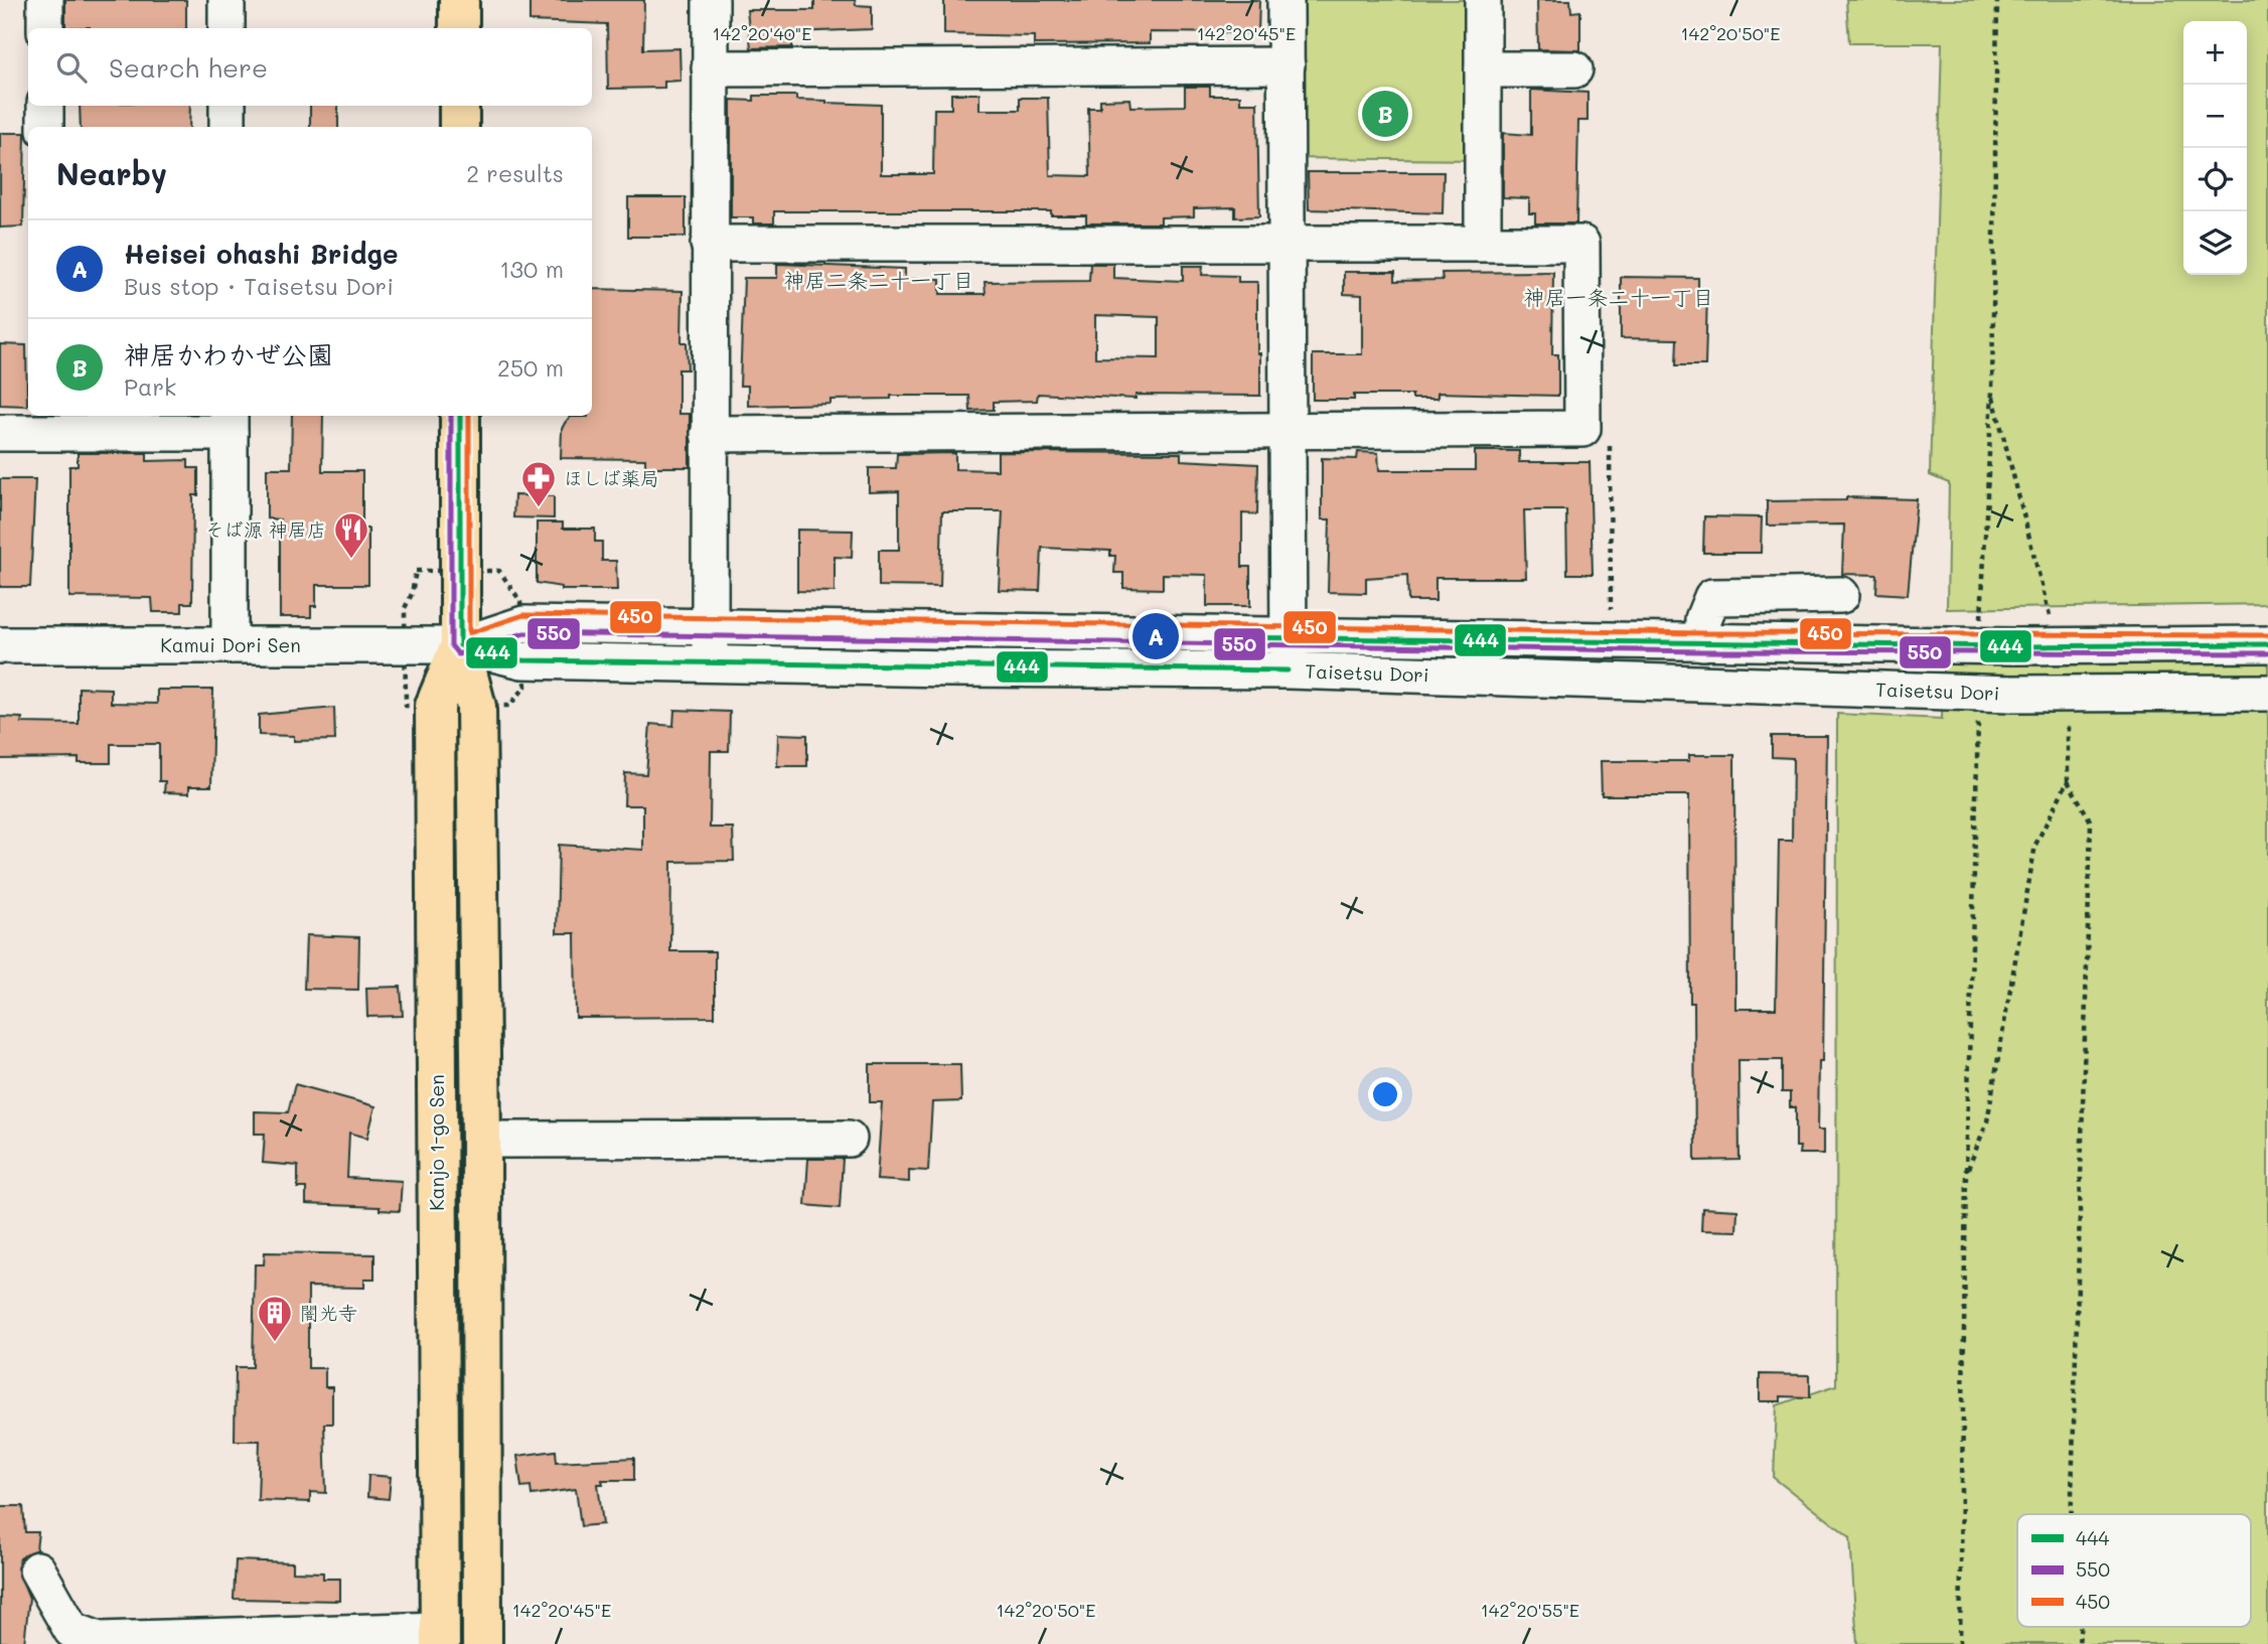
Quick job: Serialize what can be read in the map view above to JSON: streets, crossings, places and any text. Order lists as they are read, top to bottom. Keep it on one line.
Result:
{"streets":{"main road":["Kanjo 1-go Sen"],"street":["Kamui Dori Sen","Taisetsu Dori"]},"crossings":[["Kamui Dori Sen","Taisetsu Dori"],["Kamui Dori Sen","Kanjo 1-go Sen"],["Taisetsu Dori","Kanjo 1-go Sen"]],"districts":["神居二条二十一丁目","神居一条二十一丁目"],"places":{"pharmacy":["ほしば薬局"],"restaurant":["そば源 神居店"],"building":["闇光寺"]},"lines":["transit line 444","transit line 550","transit line 450"],"legend":["444","550","450"],"page":{"map_buttons":["+","−"],"search":"Search here","pins":["B","A"],"heading":["Nearby","2 results"],"list":[{"mark":"A","name":"Heisei ohashi Bridge","note":"Bus stop · Taisetsu Dori","value":"130 m"},{"mark":"B","name":"神居かわかぜ公園","note":"Park","value":"250 m"}]},"coordinates":["142°20'40\"E","142°20'45\"E","142°20'50\"E","142°20'55\"E"]}
